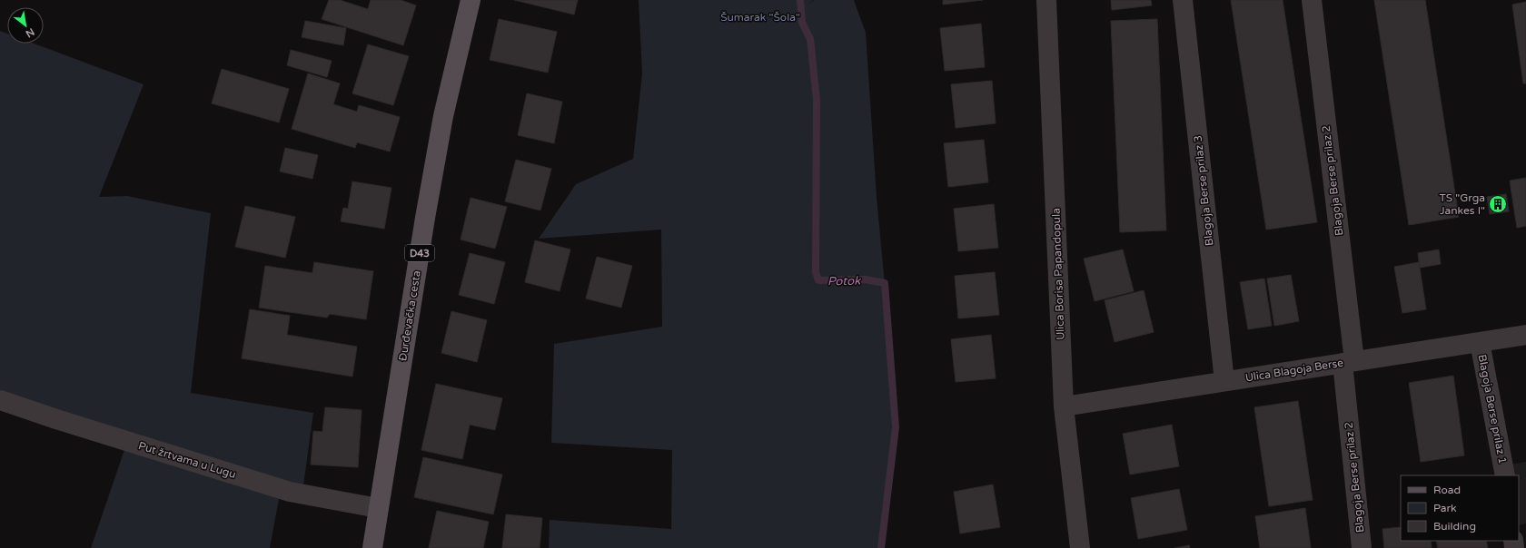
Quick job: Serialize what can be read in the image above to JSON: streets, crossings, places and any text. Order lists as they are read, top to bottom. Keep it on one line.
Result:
{"streets":{"main road":["D43","Đurđevačka cesta"],"street":["Blagoja Berse prilaz 2","Blagoja Berse prilaz 3","Ulica Borisa Papandopula","Ulica Blagoja Berse","Blagoja Berse prilaz 1","Put žrtvama u Lugu"]},"crossings":[["Blagoja Berse prilaz 2","Ulica Blagoja Berse"],["Blagoja Berse prilaz 3","Ulica Blagoja Berse"],["Ulica Borisa Papandopula","Ulica Blagoja Berse"],["Đurđevačka cesta","Put žrtvama u Lugu"],["Ulica Blagoja Berse","Blagoja Berse prilaz 1"]],"water":["Potok"],"parks":["Šumarak \"Šola\""],"places":{"building":["TS \"Grga Jankes I\""]},"legend":["Road","Park","Building"],"north":"bottom right"}
